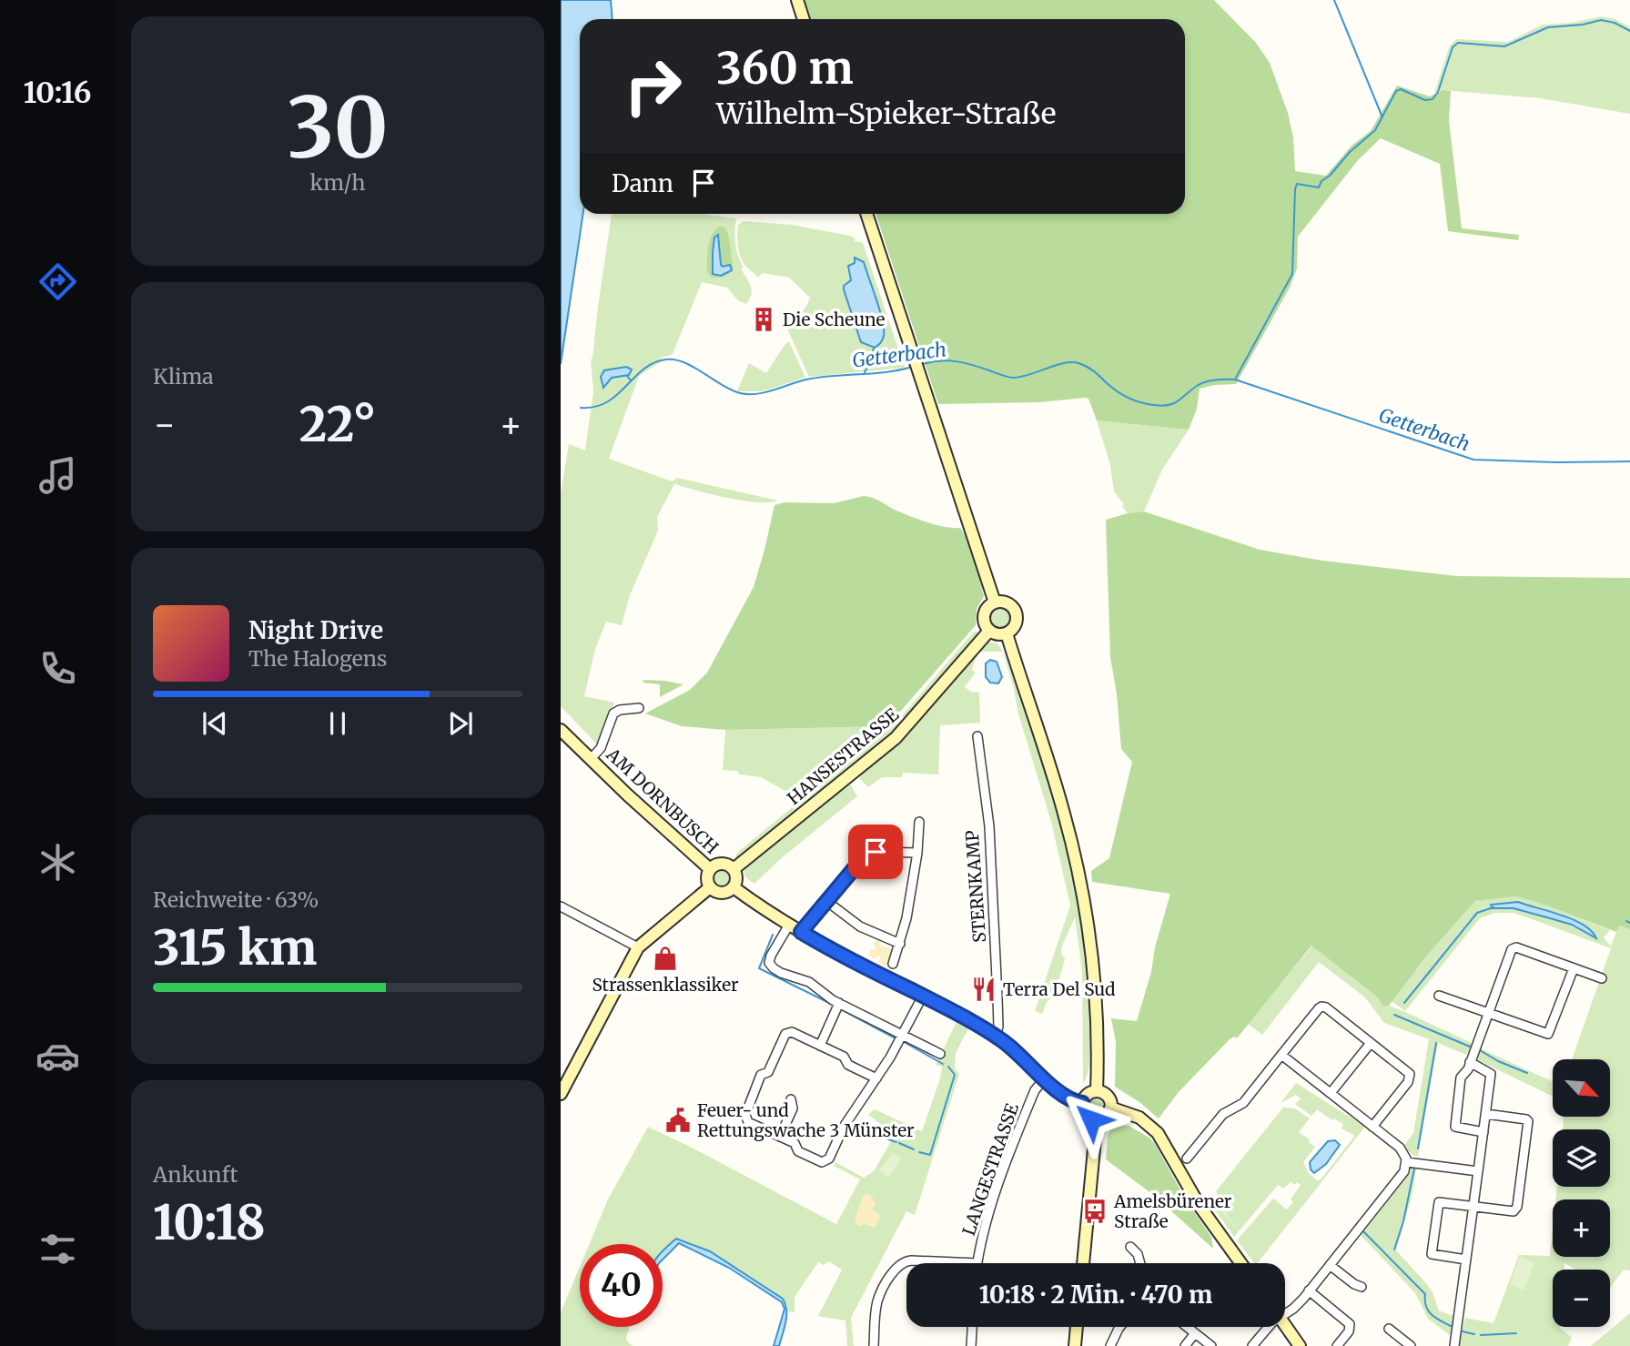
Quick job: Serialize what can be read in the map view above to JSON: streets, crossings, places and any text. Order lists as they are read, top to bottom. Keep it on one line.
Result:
{"streets":{"street":["HANSESTRASSE","AM DORNBUSCH","STERNKAMP","LANGESTRASSE"]},"crossings":[["HANSESTRASSE","AM DORNBUSCH"]],"water":["Getterbach"],"places":{"building":["Die Scheune"],"shop":["Strassenklassiker"],"restaurant":["Terra Del Sud"],"public building":["Feuer- und Rettungswache 3 Münster"],"bus stop":["Amelsbürener Straße"]},"north":"bottom right","page":{"tabs":"10:16","tile":[["30","km/h"],"Klima",["Reichweite · 63%","315 km"],["Ankunft","10:18"]],"turn":["360 m","Wilhelm-Spieker-Straße"],"then":"Dann","heat":["−","22°","+"],"song":["Night Drive","The Halogens"],"map_buttons":["+","−"],"limit":"40","trip":"10:18 · 2 Min. · 470 m"}}
